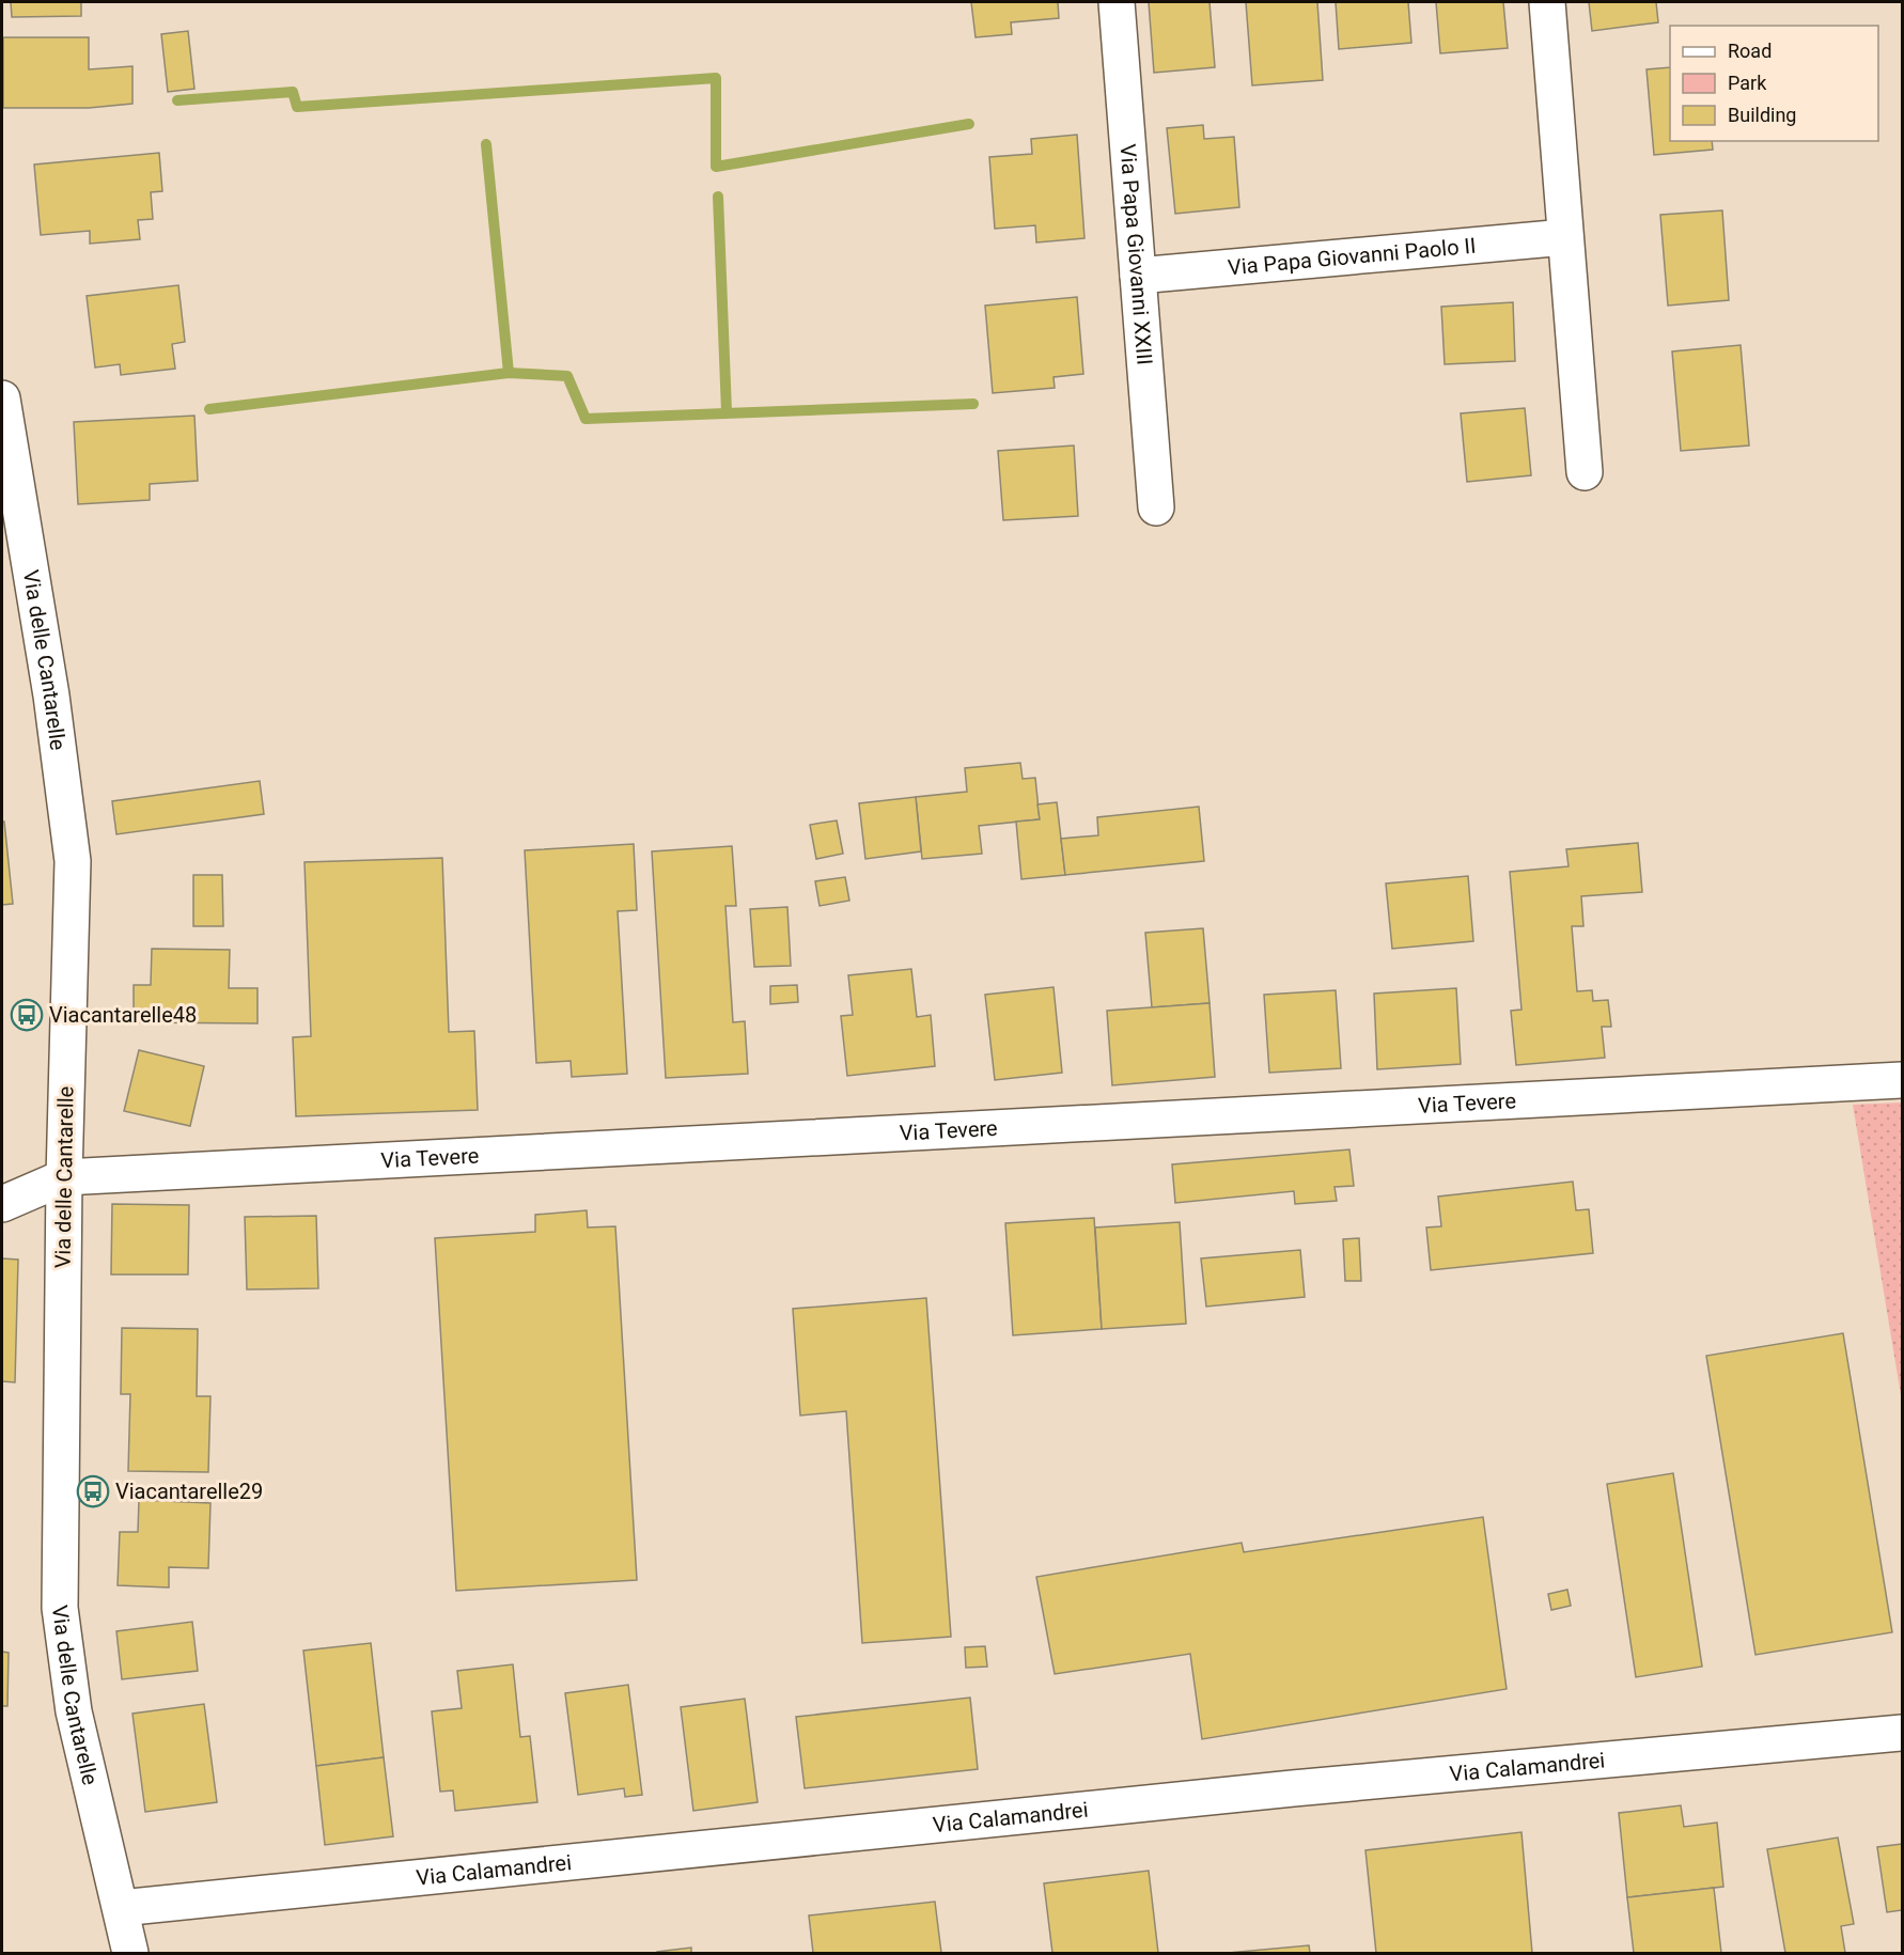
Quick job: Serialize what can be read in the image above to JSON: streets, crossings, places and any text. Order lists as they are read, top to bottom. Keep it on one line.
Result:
{"streets":{"street":["Via Papa Giovanni XXIII","Via Papa Giovanni Paolo II","Via delle Cantarelle","Via Tevere","Via Calamandrei"]},"crossings":[["Via Papa Giovanni XXIII","Via Papa Giovanni Paolo II"],["Via delle Cantarelle","Via Tevere"],["Via delle Cantarelle","Via Calamandrei"]],"places":{"bus stop":["Viacantarelle48","Viacantarelle29"]},"legend":["Road","Park","Building"]}
